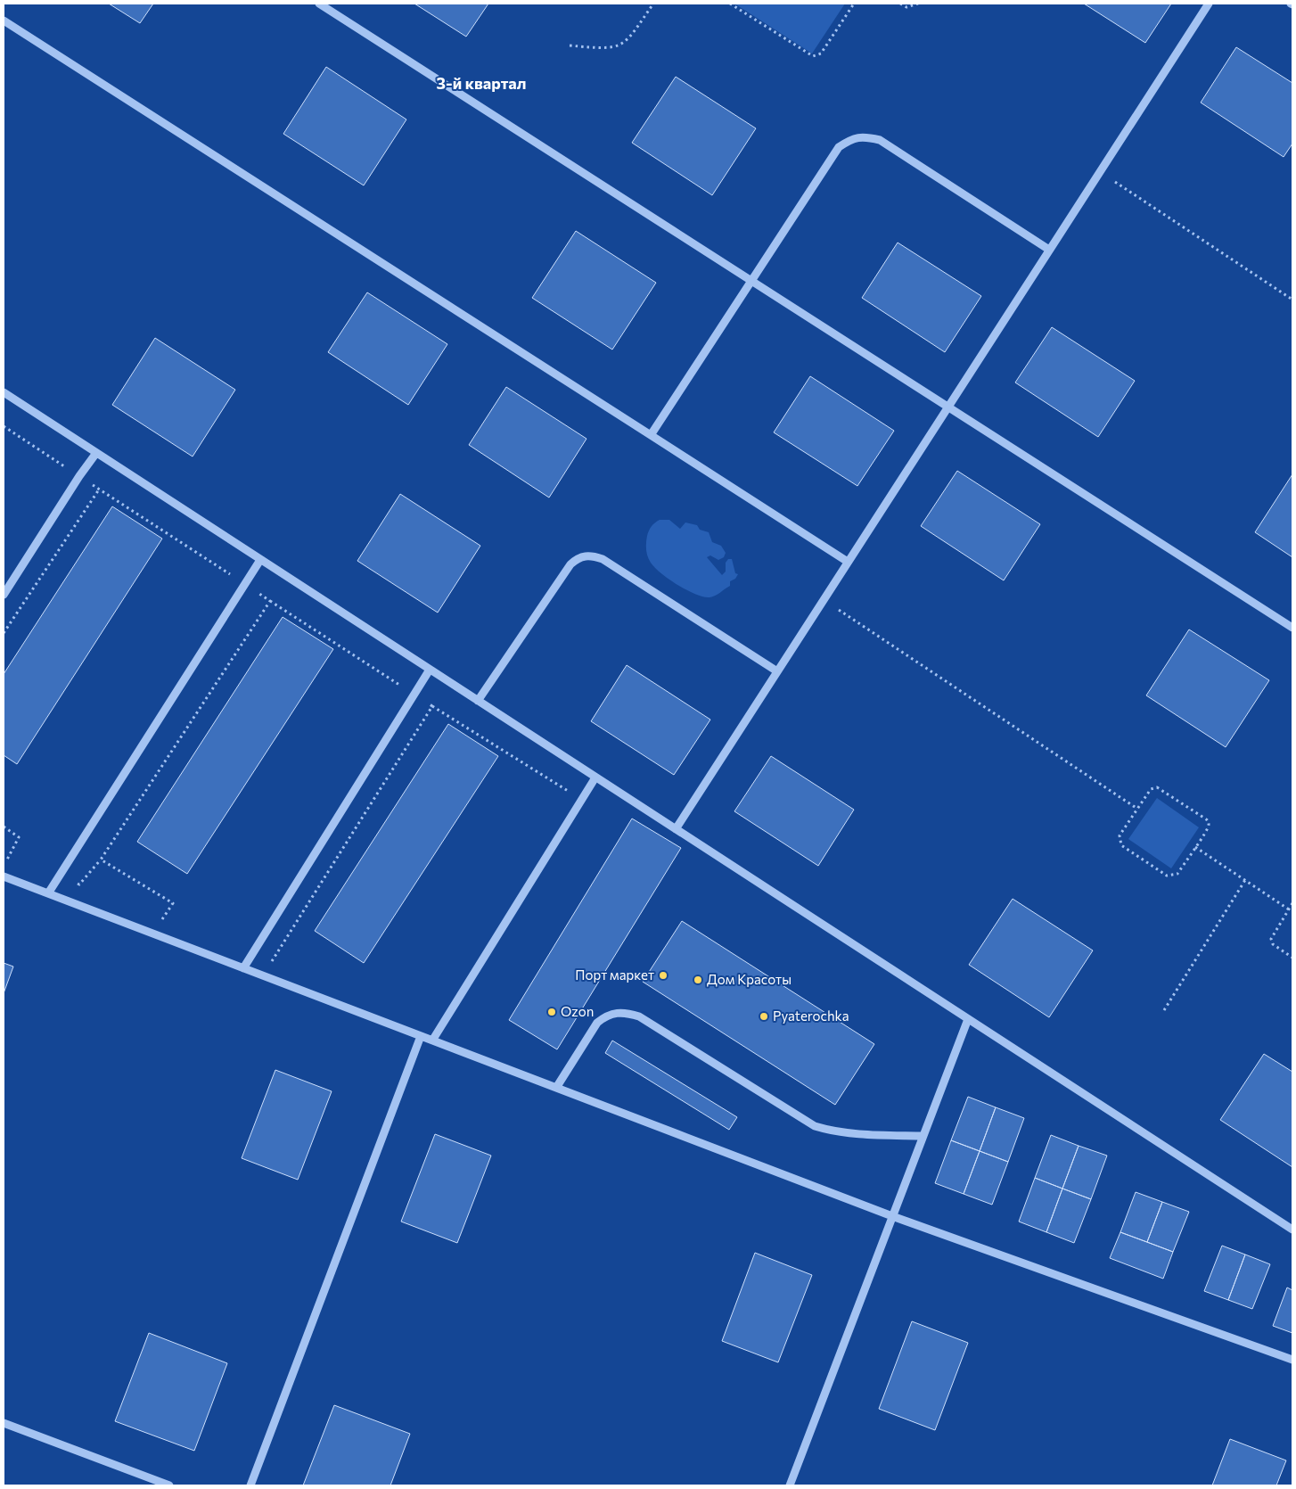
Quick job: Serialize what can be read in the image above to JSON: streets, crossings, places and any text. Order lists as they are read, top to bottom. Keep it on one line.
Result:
{"districts":["3-й квартал"],"places":["Порт маркет","Дом Красоты","Ozon","Pyaterochka"]}
